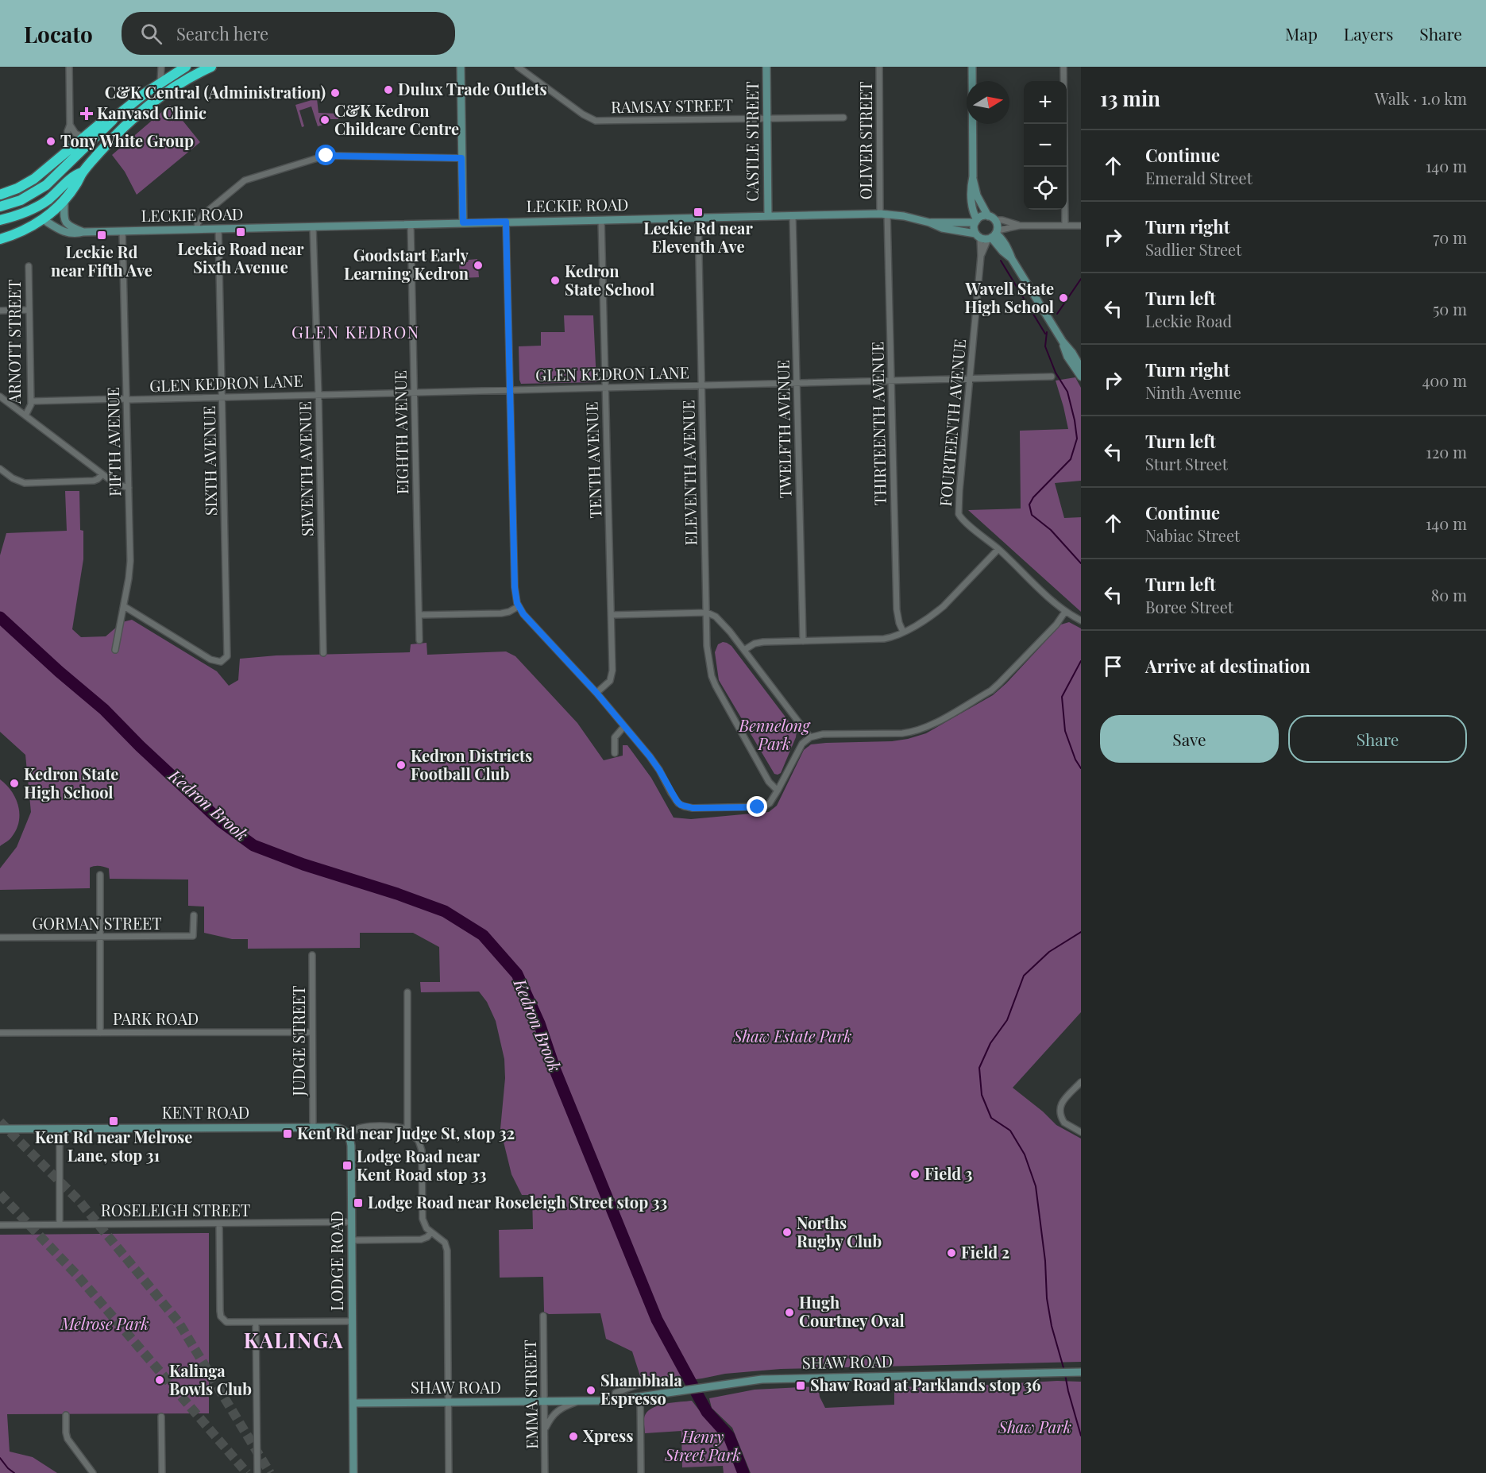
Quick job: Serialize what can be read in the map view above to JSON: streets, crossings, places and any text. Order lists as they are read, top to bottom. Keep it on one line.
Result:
{"streets":{"street":["RAMSAY STREET","OLIVER STREET","CASTLE STREET","LECKIE ROAD","ARNOTT STREET","GLEN KEDRON LANE","FOURTEENTH AVENUE","THIRTEENTH AVENUE","TWELFTH AVENUE","EIGHTH AVENUE","FIFTH AVENUE","TENTH AVENUE","SIXTH AVENUE","SEVENTH AVENUE","ELEVENTH AVENUE","GORMAN STREET","PARK ROAD","JUDGE STREET","KENT ROAD","ROSELEIGH STREET","LODGE ROAD","SHAW ROAD","EMMA STREET"]},"crossings":[["RAMSAY STREET","CASTLE STREET"],["OLIVER STREET","LECKIE ROAD"],["OLIVER STREET","THIRTEENTH AVENUE"],["CASTLE STREET","LECKIE ROAD"],["LECKIE ROAD","FOURTEENTH AVENUE"],["LECKIE ROAD","THIRTEENTH AVENUE"],["LECKIE ROAD","TWELFTH AVENUE"],["LECKIE ROAD","EIGHTH AVENUE"],["LECKIE ROAD","FIFTH AVENUE"],["LECKIE ROAD","TENTH AVENUE"],["LECKIE ROAD","SIXTH AVENUE"],["LECKIE ROAD","SEVENTH AVENUE"],["LECKIE ROAD","ELEVENTH AVENUE"],["ARNOTT STREET","GLEN KEDRON LANE"],["GLEN KEDRON LANE","FOURTEENTH AVENUE"],["GLEN KEDRON LANE","THIRTEENTH AVENUE"],["GLEN KEDRON LANE","TWELFTH AVENUE"],["GLEN KEDRON LANE","EIGHTH AVENUE"],["GLEN KEDRON LANE","FIFTH AVENUE"],["GLEN KEDRON LANE","TENTH AVENUE"],["GLEN KEDRON LANE","SIXTH AVENUE"],["GLEN KEDRON LANE","SEVENTH AVENUE"],["GLEN KEDRON LANE","ELEVENTH AVENUE"],["FIFTH AVENUE","SIXTH AVENUE"],["PARK ROAD","JUDGE STREET"],["JUDGE STREET","KENT ROAD"],["KENT ROAD","LODGE ROAD"],["ROSELEIGH STREET","LODGE ROAD"],["LODGE ROAD","SHAW ROAD"],["SHAW ROAD","EMMA STREET"]],"districts":["GLEN KEDRON","KALINGA"],"water":["Kedron Brook"],"parks":["Bennelong Park","Shaw Estate Park","Melrose Park","Shaw Park","Henry Street Park"],"places":{"other":["Dulux Trade Outlets","C&K Central (Administration)","C&K Kedron Childcare Centre","Tony White Group","Goodstart Early Learning Kedron","Kedron State School","Wavell State High School","Kedron Districts Football Club","Kedron State High School","Field 3","Norths Rugby Club","Field 2","Hugh Courtney Oval","Kalinga Bowls Club","Shambhala Espresso","Xpress"],"health":["Kanvasd Clinic"],"transit":["Leckie Rd near Eleventh Ave","Leckie Road near Sixth Avenue","Leckie Rd near Fifth Ave","Kent Rd near Melrose Lane, stop 31","Kent Rd near Judge St, stop 32","Lodge Road near Kent Road stop 33","Lodge Road near Roseleigh Street stop 33","Shaw Road at Parklands stop 36"]},"north":"right","page":{"header":"Locato","search":"Search here","nav":["Map","Layers","Share"],"heading":["13 min","Walk · 1.0 km"],"map_buttons":["+","−"],"list":[["Continue","Emerald Street","140 m"],["Turn right","Sadlier Street","70 m"],["Turn left","Leckie Road","50 m"],["Turn right","Ninth Avenue","400 m"],["Turn left","Sturt Street","120 m"],["Continue","Nabiac Street","140 m"],["Turn left","Boree Street","80 m"],"Arrive at destination"],"buttons":["Save","Share"]}}
